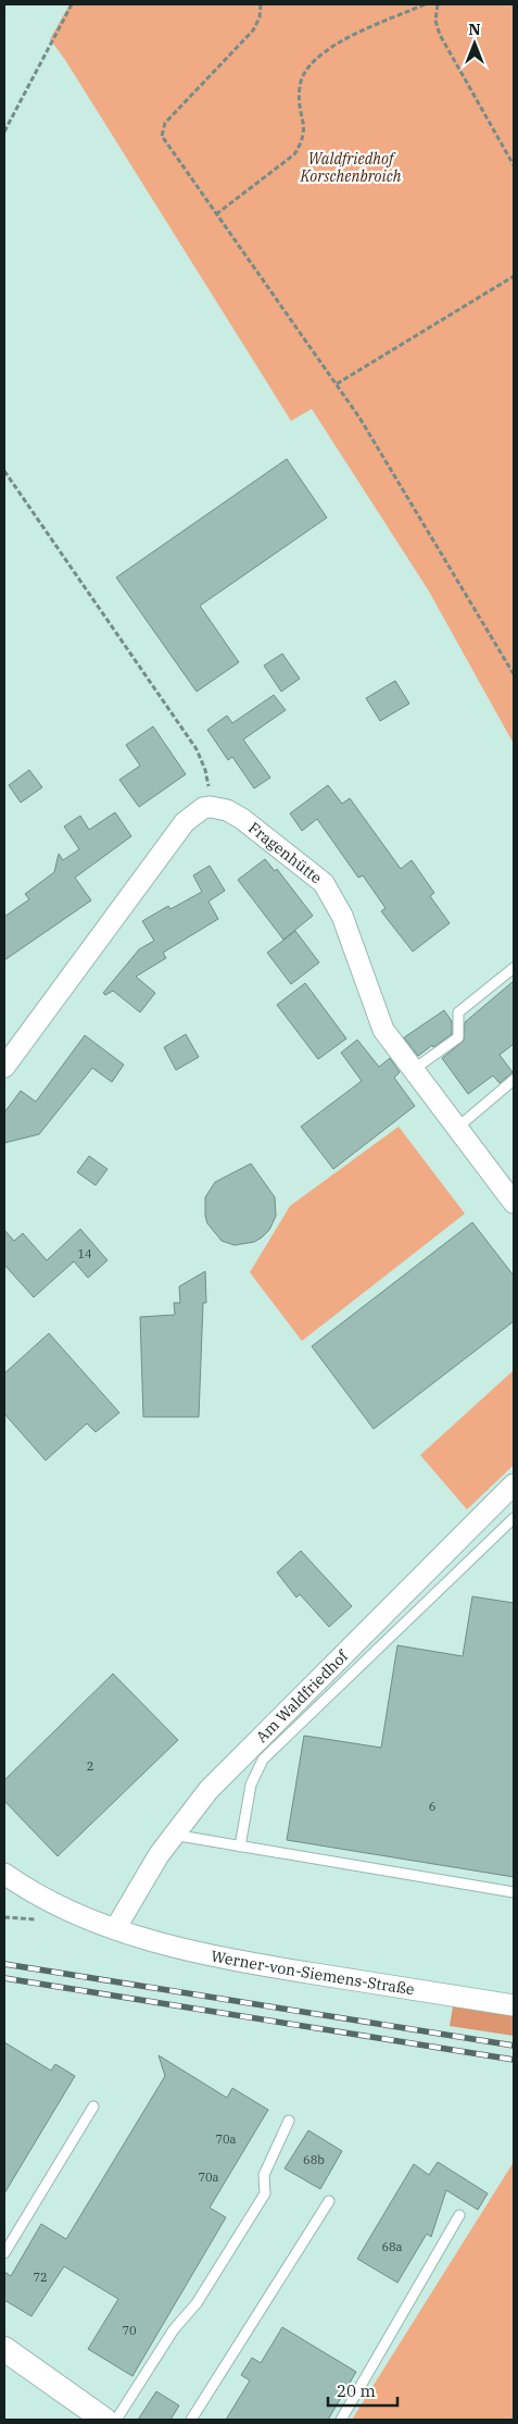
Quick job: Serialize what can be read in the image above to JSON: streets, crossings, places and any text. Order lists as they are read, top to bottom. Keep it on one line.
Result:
{"streets":{"street":["Fragenhütte","Am Waldfriedhof","Werner-von-Siemens-Straße"]},"crossings":[["Am Waldfriedhof","Werner-von-Siemens-Straße"]],"parks":["Waldfriedhof Korschenbroich"],"house_numbers":["14","2","6","70a","68b","70a","68a","72","70"],"scale_bar":"20 m","north":"top"}
